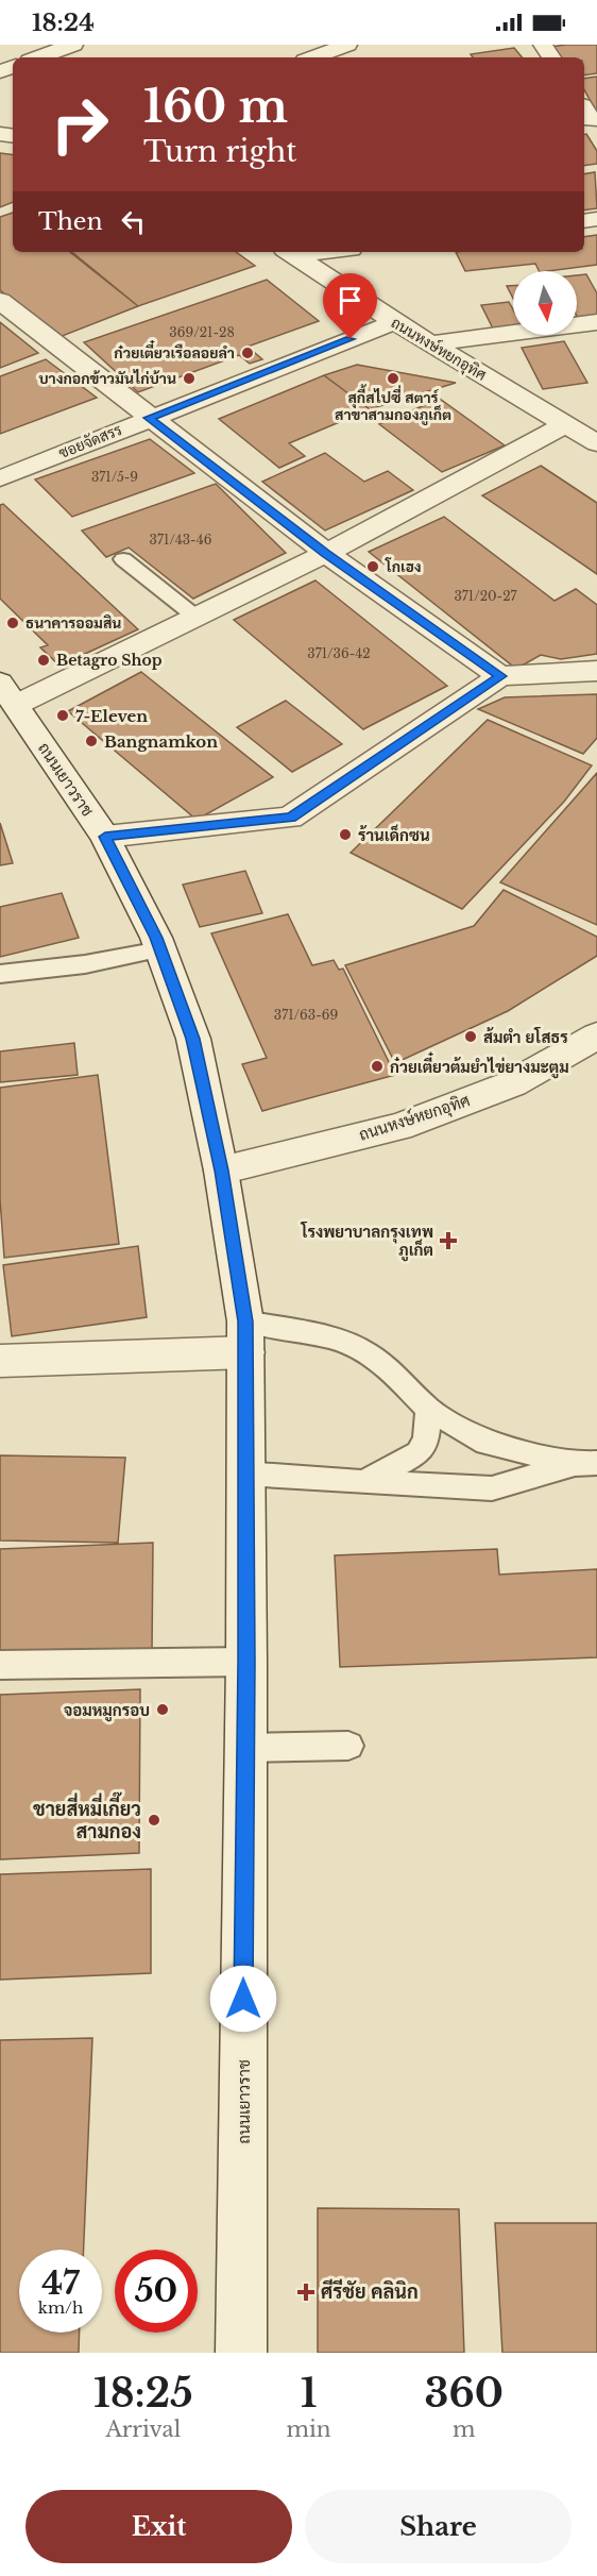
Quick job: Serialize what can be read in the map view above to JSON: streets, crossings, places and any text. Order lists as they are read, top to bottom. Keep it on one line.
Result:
{"streets":{"street":["ถนนหงษ์หยกอุทิศ","ซอยจัดสรร","ถนนเยาวราช"]},"crossings":[["ถนนหงษ์หยกอุทิศ","ซอยจัดสรร"],["ถนนหงษ์หยกอุทิศ","ถนนเยาวราช"]],"places":{"other":["ก๋วยเตี๋ยวเรือลอยลำ","บางกอกข้าวมันไก่บ้าน","สุกี้สไปซี่ สตาร์ สาขาสามกองภูเก็ต","โกเฮง","ธนาคารออมสิน","Betagro Shop","7-Eleven","Bangnamkon","ร้านเด็กซน","ส้มตำ ยโสธร","ก๋วยเตี๋ยวต้มยำไข่ยางมะตูม","จอมหมูกรอบ","ชายสี่หมี่เกี๊ยว สามกอง"],"health":["โรงพยาบาลกรุงเทพ ภูเก็ต","ศีรีชัย คลินิก"]},"house_numbers":["369/21-28","371/5-9","371/43-46","371/20-27","371/36-42","371/63-69"],"north":"bottom","page":{"status":"18:24","turn":["160 m","Turn right"],"then":"Then","speed":"47 km/h","limit":"50","eta":["18:25","Arrival","1","min","360","m"],"buttons":["Exit","Share"]}}
